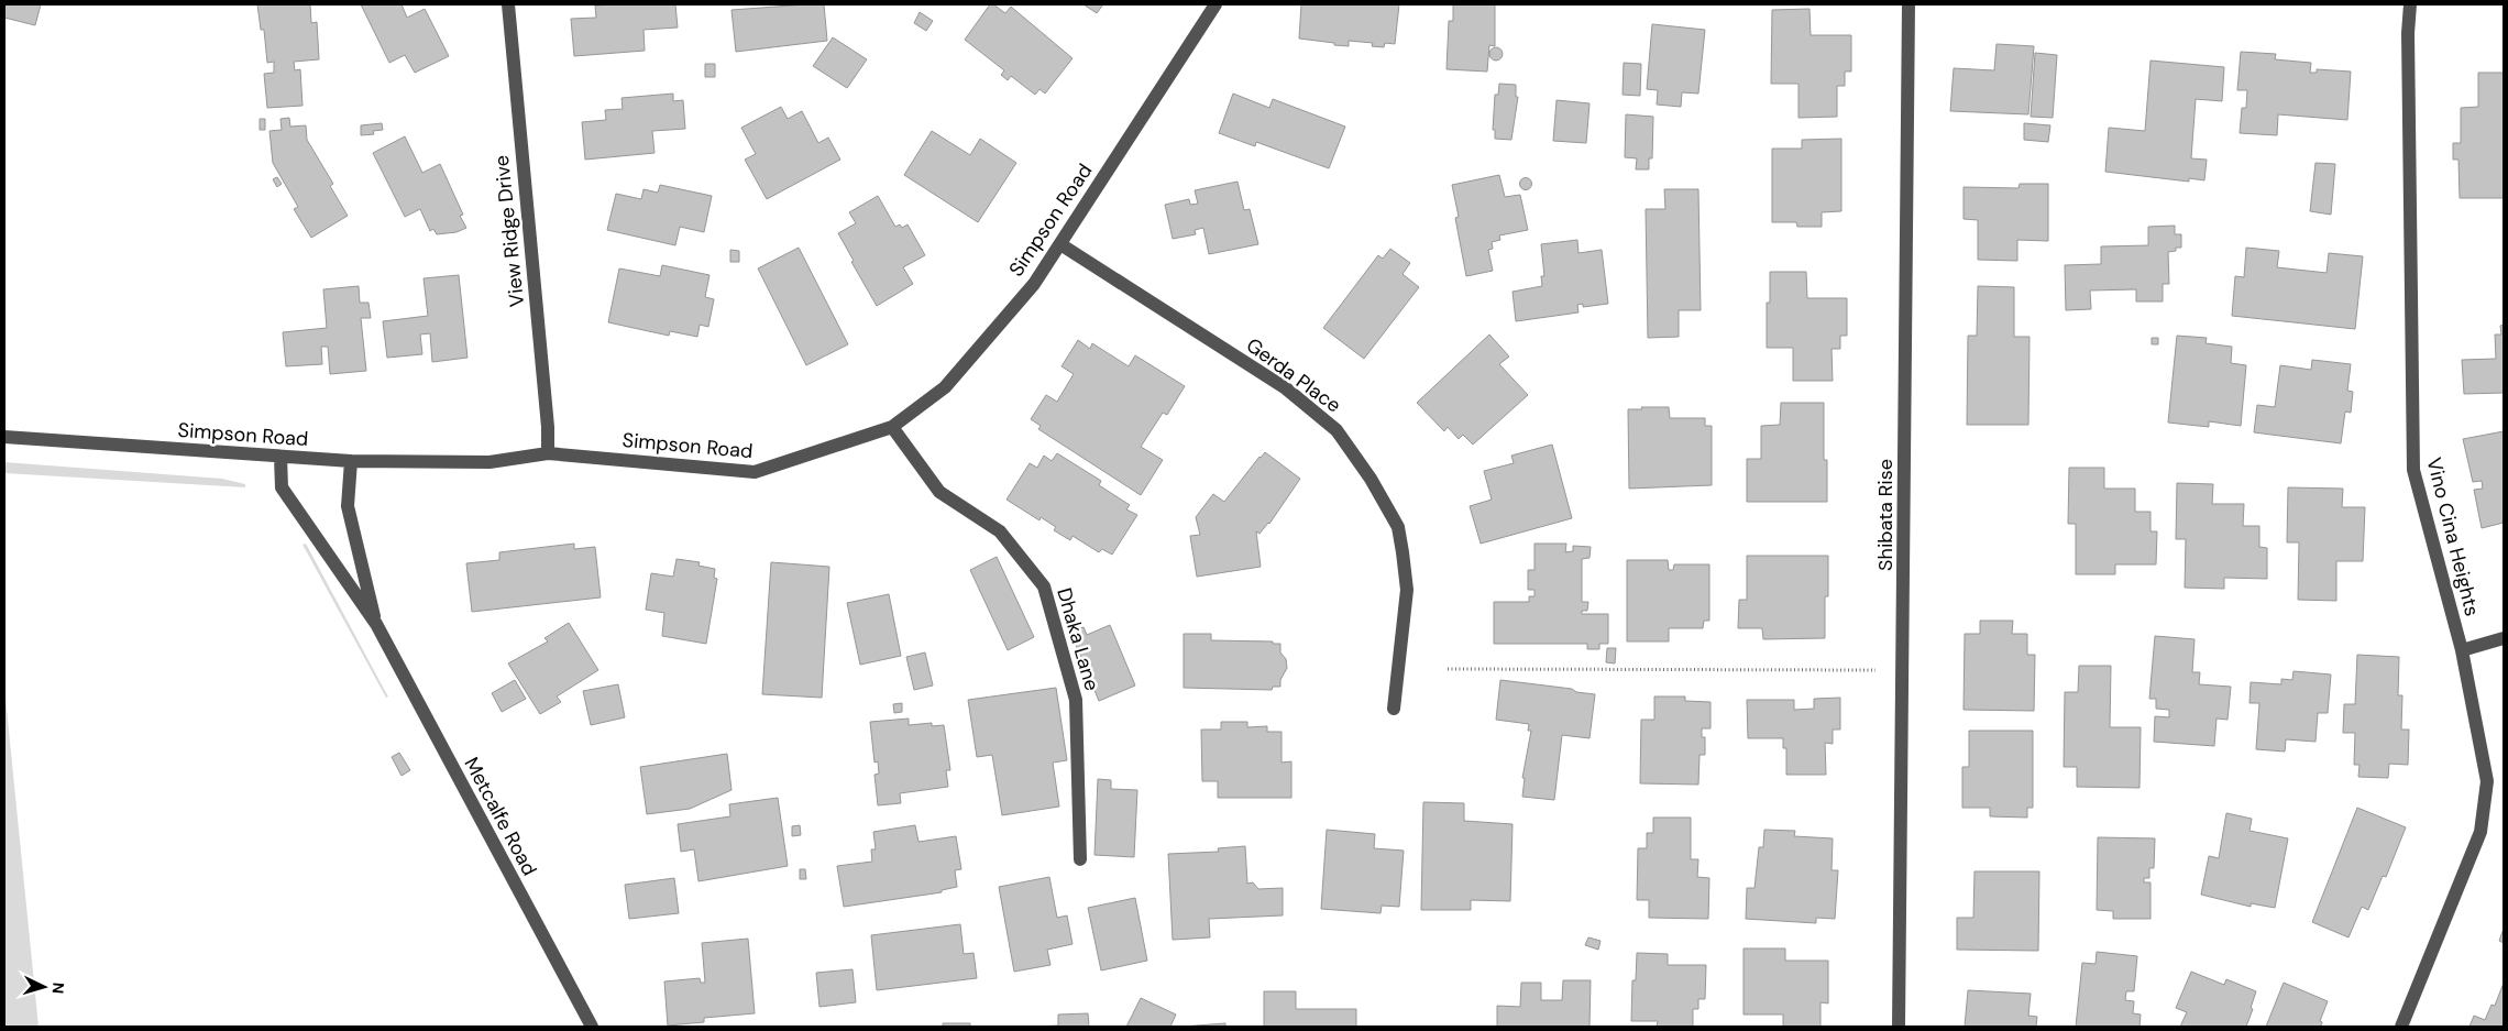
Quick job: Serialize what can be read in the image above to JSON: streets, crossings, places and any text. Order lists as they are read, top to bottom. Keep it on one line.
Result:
{"streets":{"street":["Simpson Road","View Ridge Drive","Gerda Place","Shibata Rise","Vino Cina Heights","Dhaka Lane","Metcalfe Road"]},"crossings":[["Simpson Road","View Ridge Drive"],["Simpson Road","Gerda Place"],["Simpson Road","Dhaka Lane"],["Simpson Road","Metcalfe Road"]],"north":"right"}
